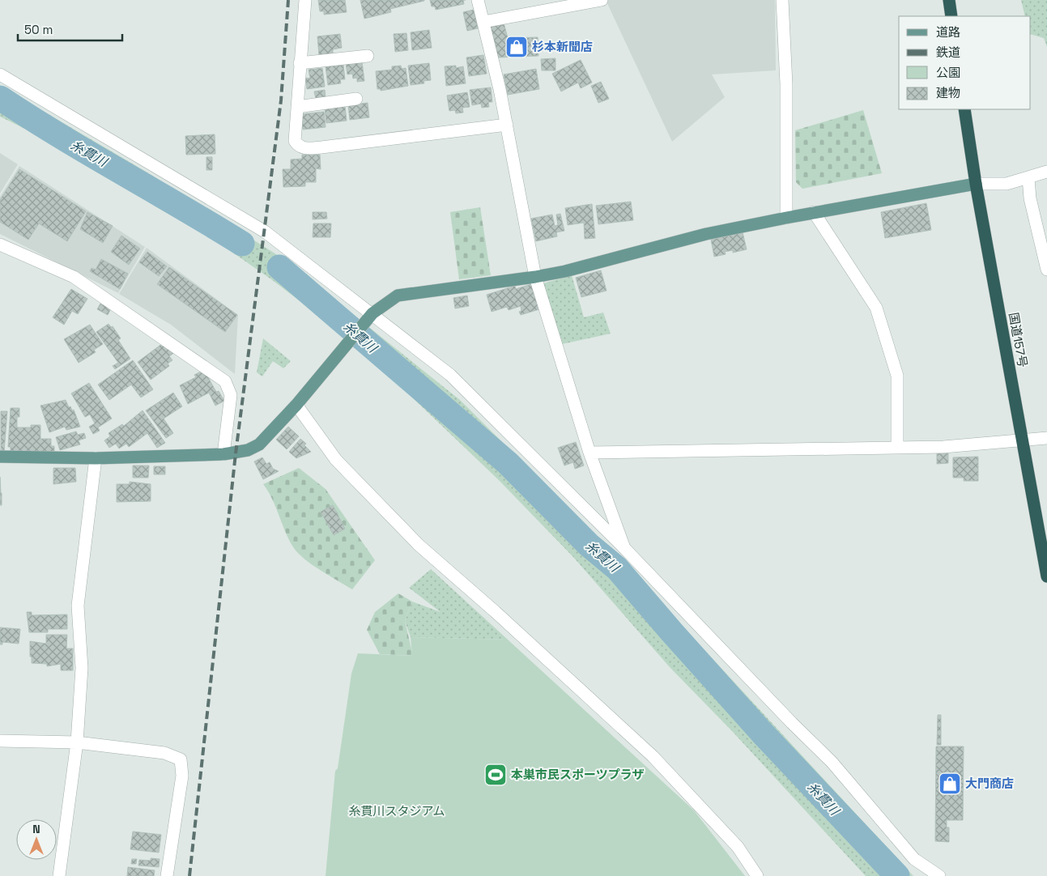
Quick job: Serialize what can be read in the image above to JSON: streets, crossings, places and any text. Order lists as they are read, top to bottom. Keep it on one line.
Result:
{"streets":{"highway":["国道157号"]},"water":["糸貫川"],"parks":["糸貫川スタジアム"],"places":{"shop":["杉本新聞店","大門商店"],"sports":["本巣市民スポーツプラザ"]},"legend":["道路","鉄道","公園","建物"],"scale_bar":"50 m","north":"top"}
